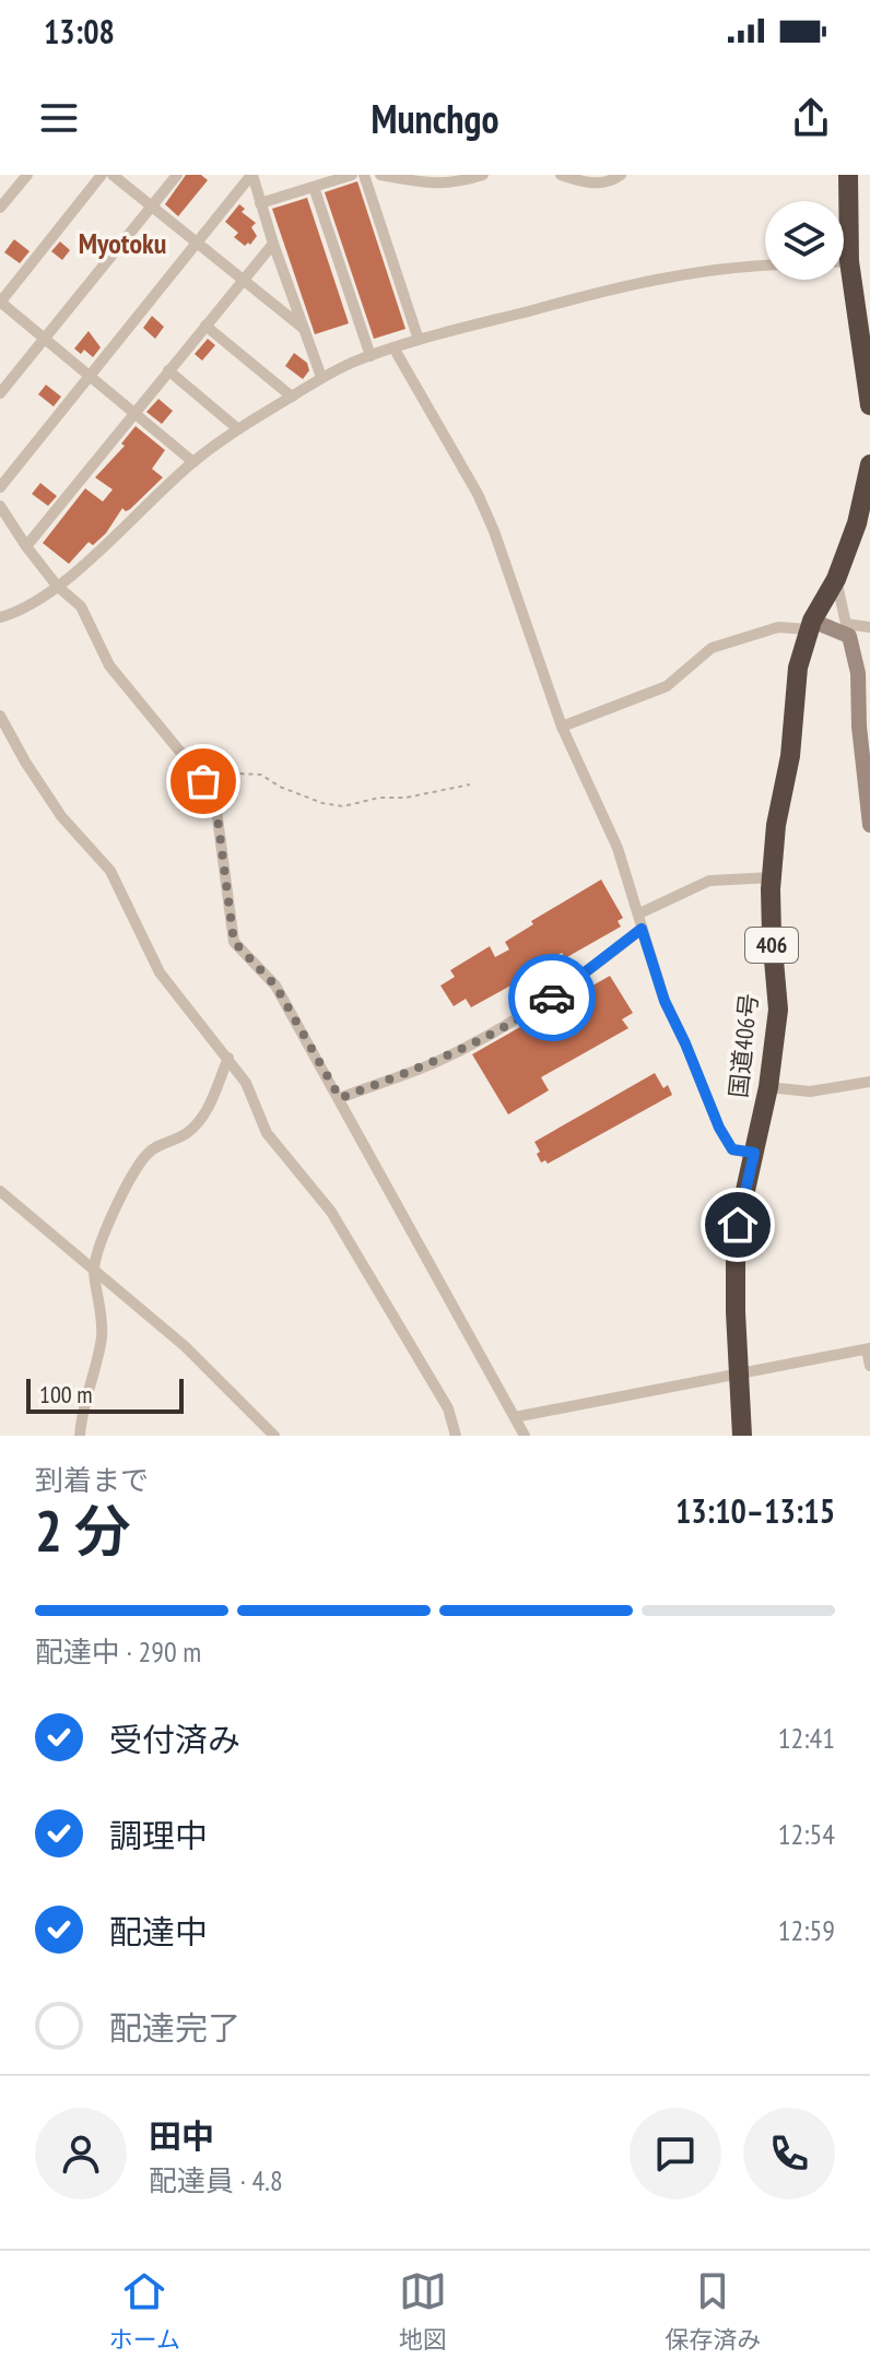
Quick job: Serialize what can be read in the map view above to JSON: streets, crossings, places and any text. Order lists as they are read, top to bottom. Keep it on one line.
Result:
{"streets":{"highway":["406","国道406号"]},"districts":["Myotoku"],"scale_bar":"100 m","page":{"status":"13:08","header":"Munchgo","scale":"100 m","heading":["2 分","到着まで","13:10–13:15"],"panel":["田中","配達員 · 4.8"],"bar":"配達中 · 290 m","list":[["受付済み","12:41"],["調理中","12:54"],["配達中","12:59"],"配達完了"],"tabs":["ホーム","地図","保存済み"]}}
